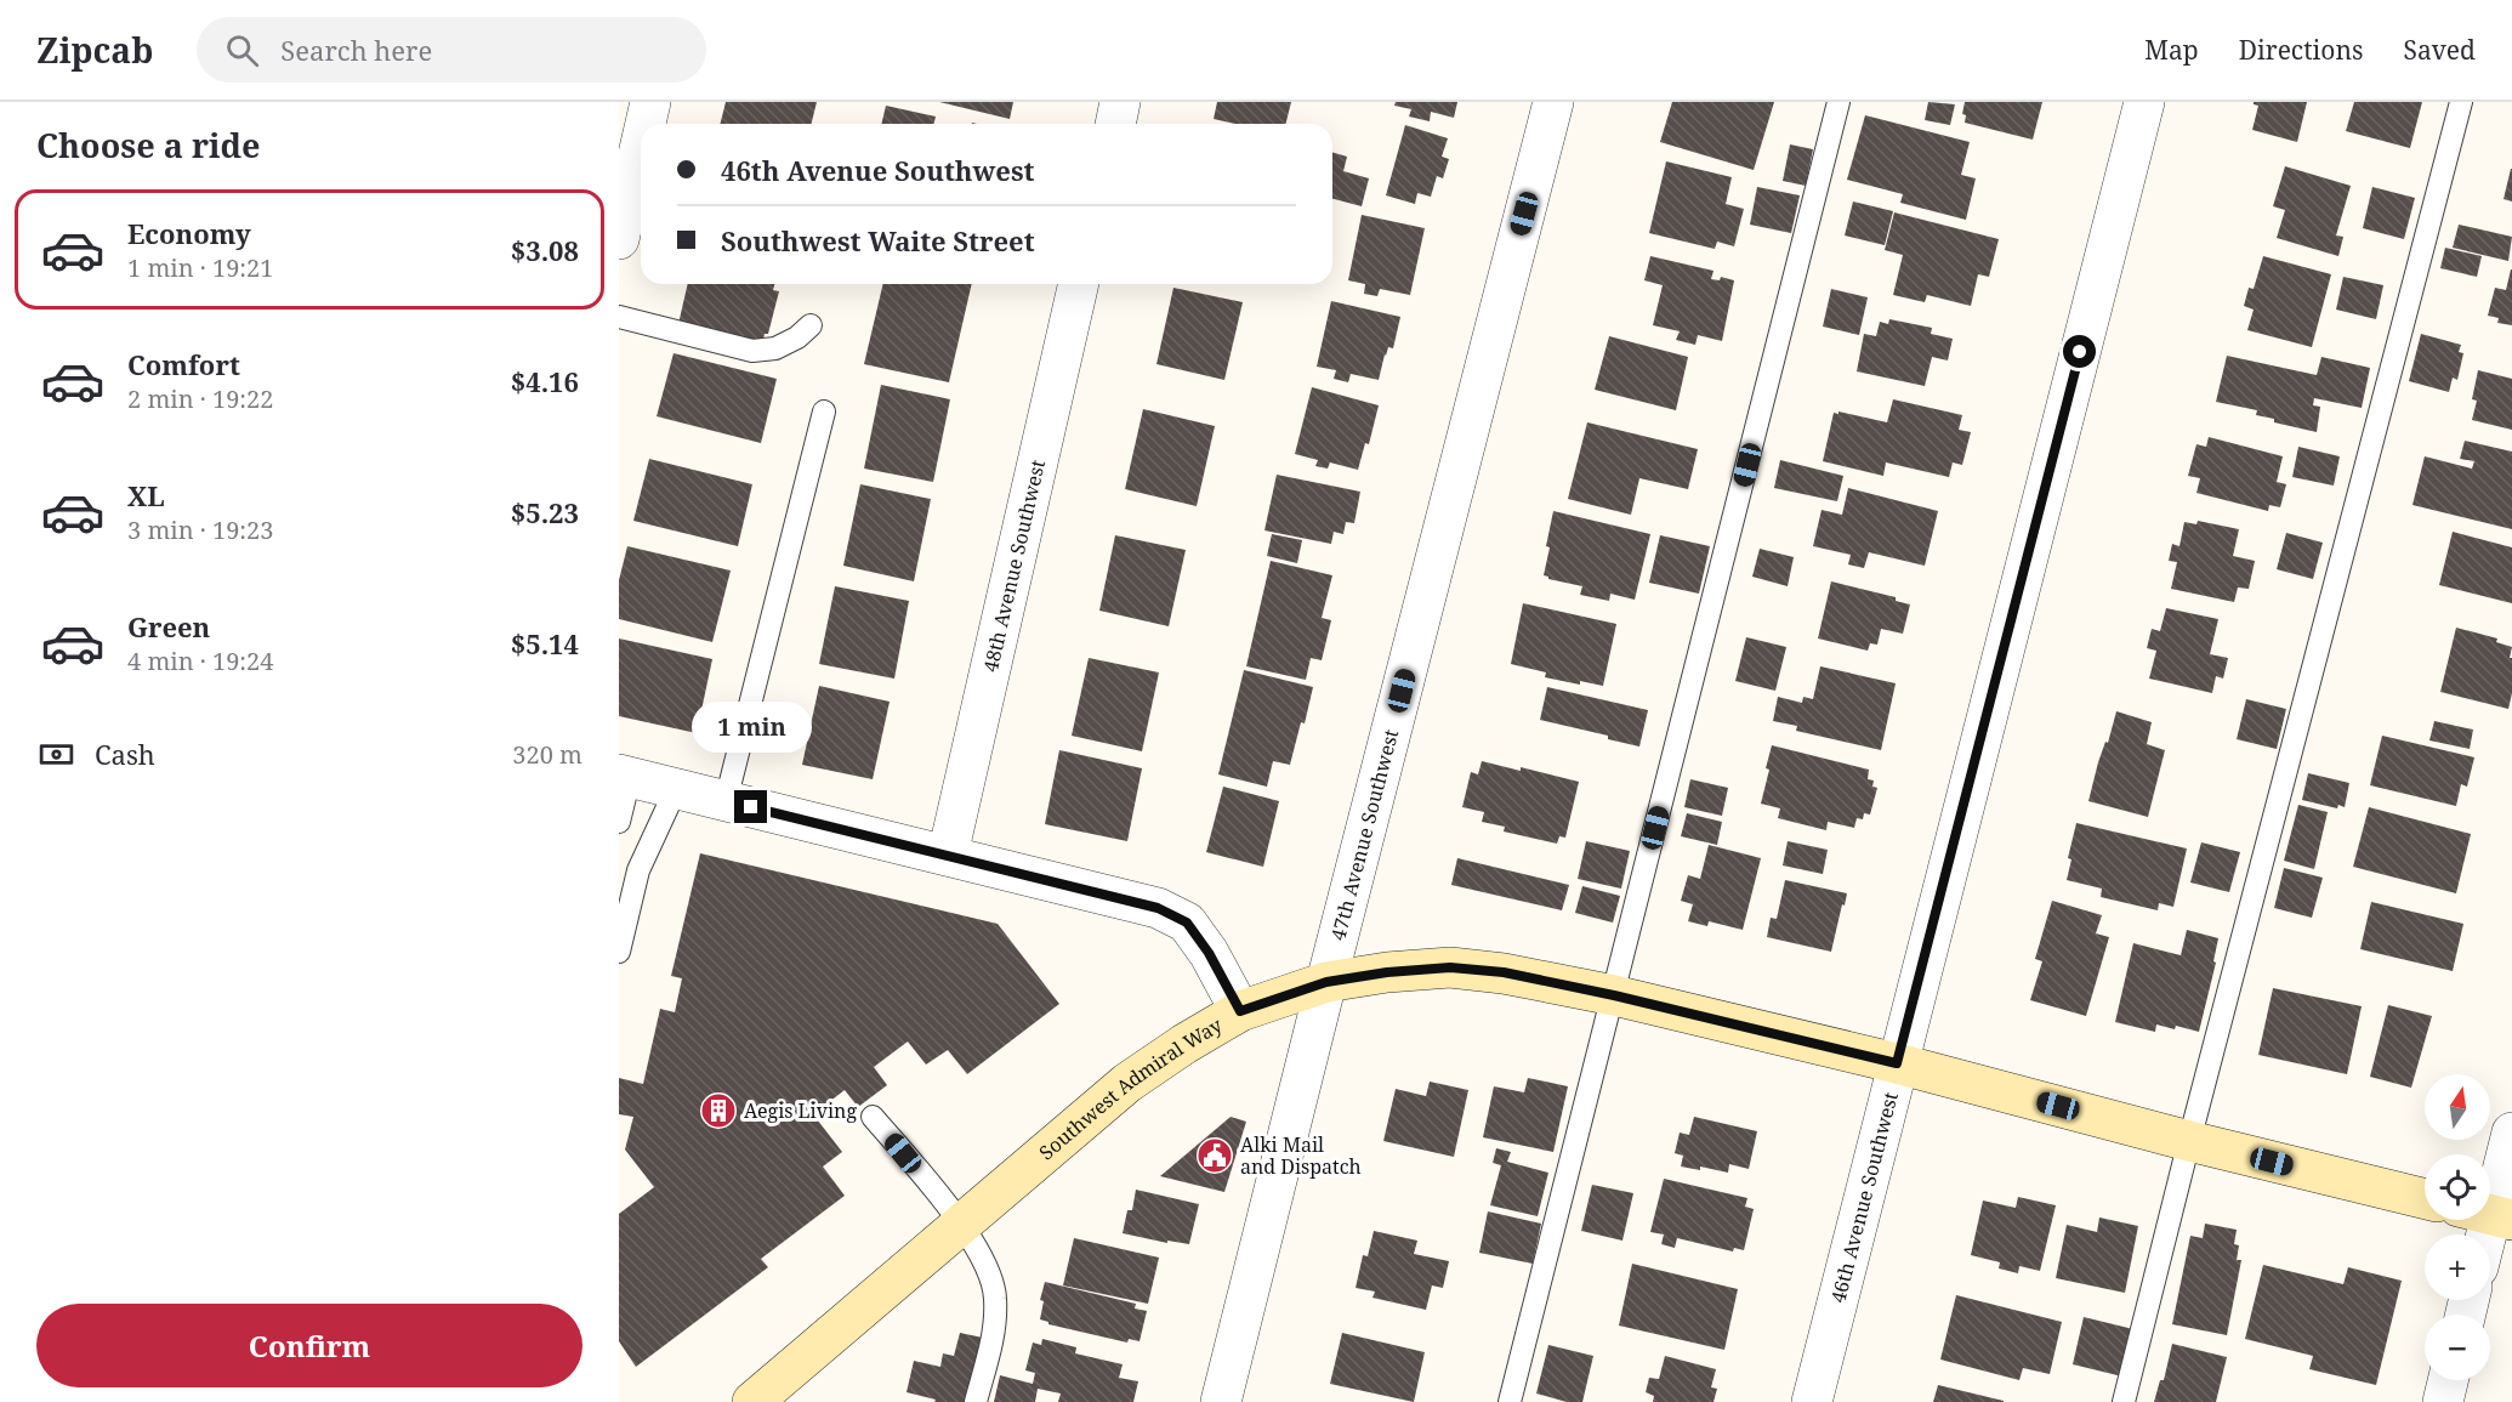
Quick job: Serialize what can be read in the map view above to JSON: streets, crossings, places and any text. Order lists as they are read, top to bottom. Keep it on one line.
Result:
{"streets":{"main road":["Southwest Admiral Way"],"street":["48th Avenue Southwest","47th Avenue Southwest","46th Avenue Southwest"]},"crossings":[["47th Avenue Southwest","Southwest Admiral Way"],["Southwest Admiral Way","46th Avenue Southwest"]],"places":{"building":["Aegis Living"],"public building":["Alki Mail and Dispatch"]},"north":"top","page":{"header":"Zipcab","search":"Search here","nav":["Map","Directions","Saved"],"heading":"Choose a ride","banner":["46th Avenue Southwest","Southwest Waite Street"],"list":[{"name":"Economy","note":"1 min · 19:21","value":"$3.08"},{"name":"Comfort","note":"2 min · 19:22","value":"$4.16"},{"name":"XL","note":"3 min · 19:23","value":"$5.23"},{"name":"Green","note":"4 min · 19:24","value":"$5.14"}],"bubble":"1 min","pay":["Cash","320 m"],"map_buttons":["+","−"],"buttons":"Confirm"}}
